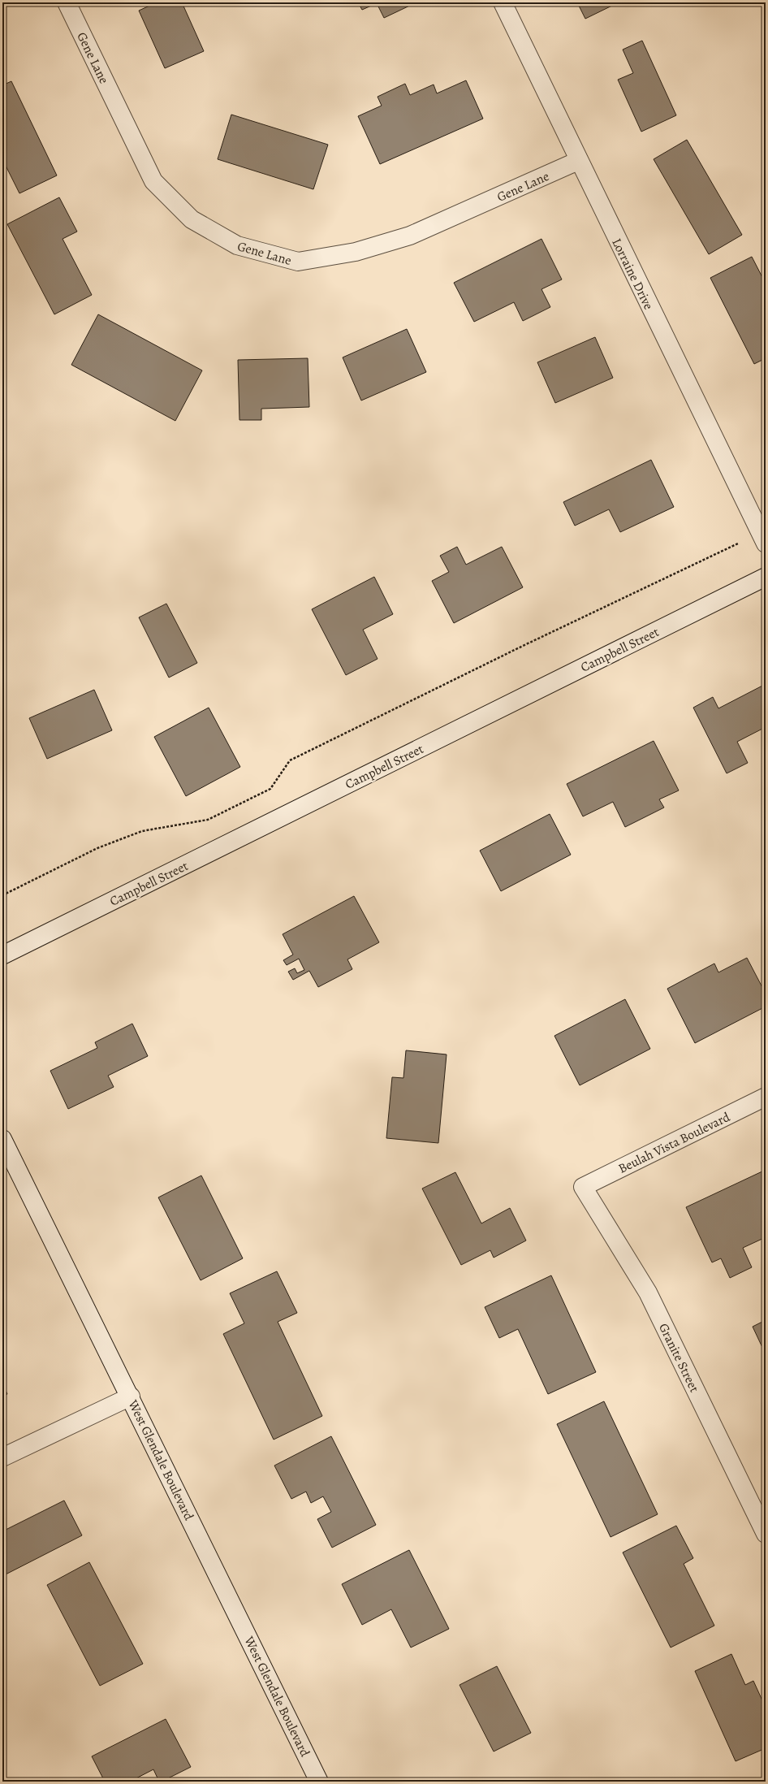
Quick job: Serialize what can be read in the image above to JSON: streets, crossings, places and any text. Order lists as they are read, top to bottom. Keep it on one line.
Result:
{"streets":{"street":["Gene Lane","Lorraine Drive","Campbell Street","Beulah Vista Boulevard","Granite Street","West Glendale Boulevard"]},"crossings":[["Gene Lane","Lorraine Drive"],["Beulah Vista Boulevard","Granite Street"]]}
